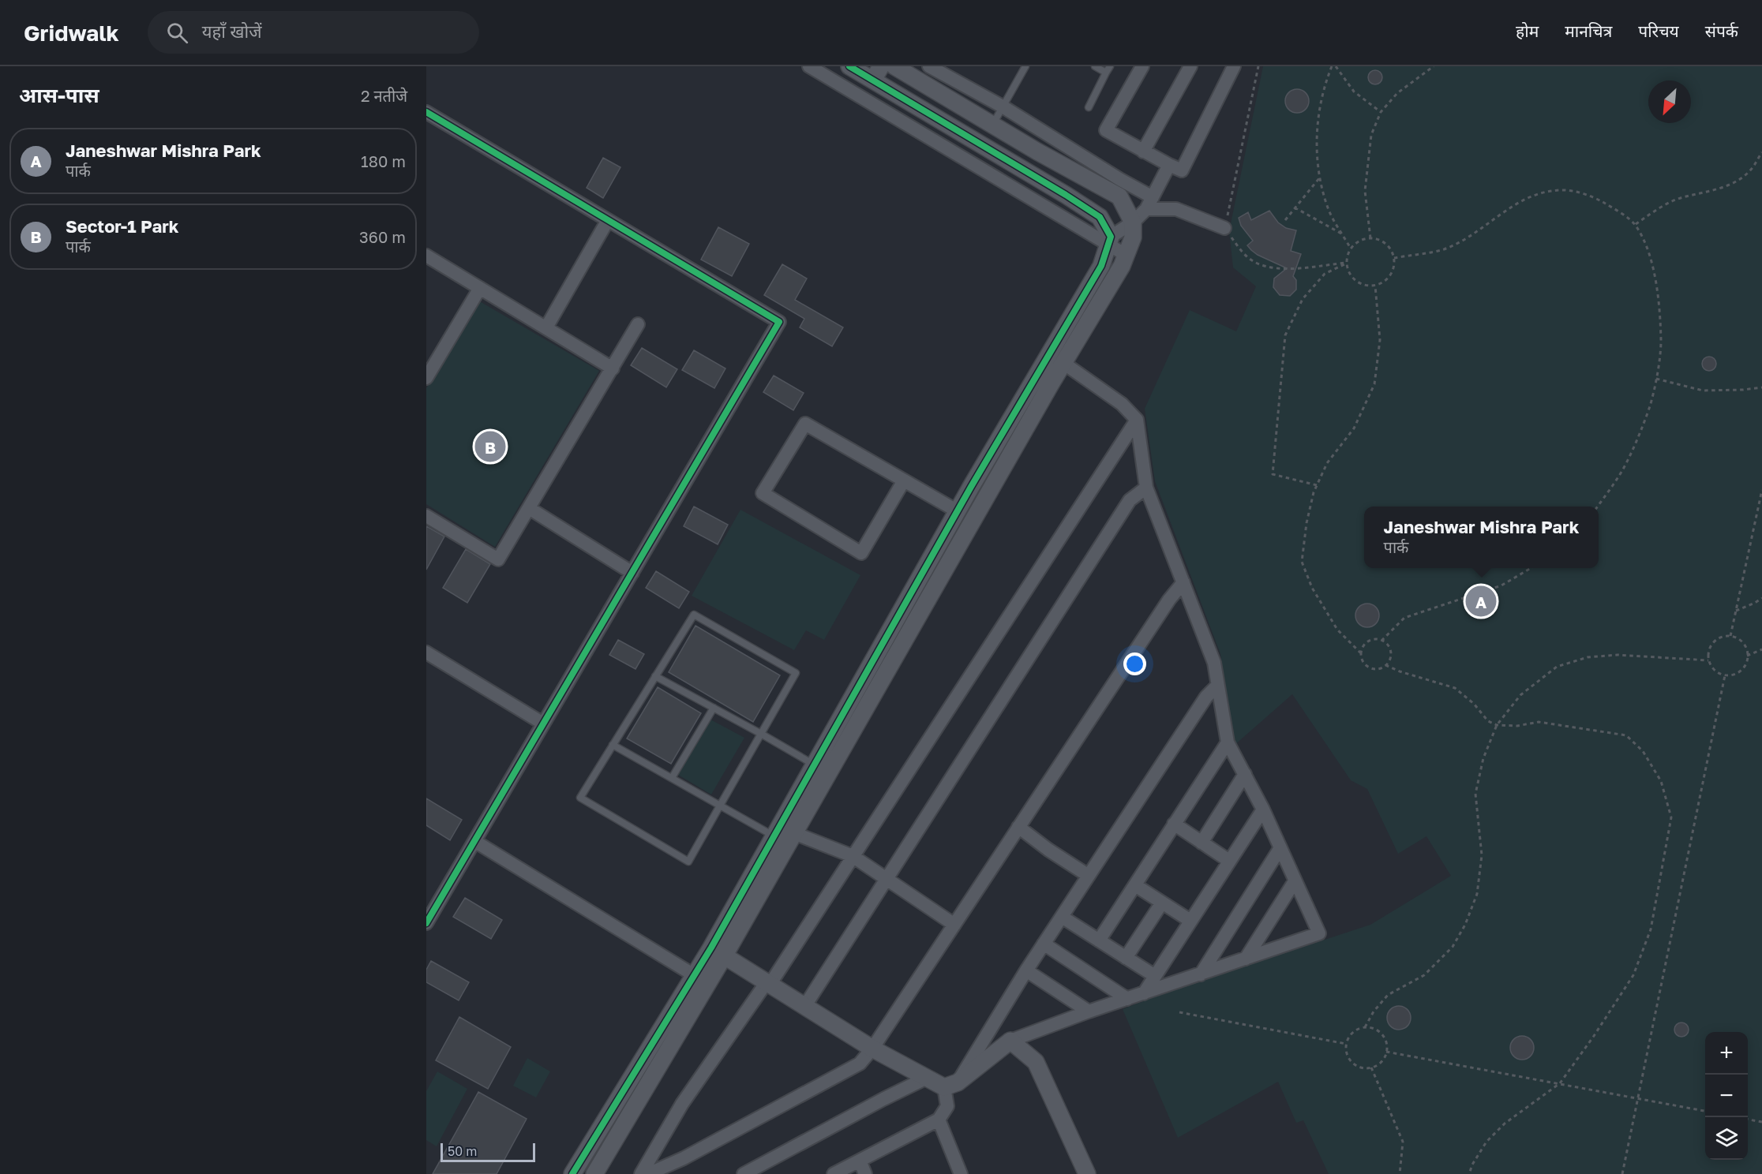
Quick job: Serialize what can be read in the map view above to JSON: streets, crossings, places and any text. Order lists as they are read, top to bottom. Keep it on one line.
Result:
{"scale_bar":"50 m","north":"bottom left","page":{"header":"Gridwalk","search":"यहाँ खोजें","nav":["होम","मानचित्र","परिचय","संपर्क"],"heading":["आस-पास","2 नतीजे"],"list":[{"mark":"A","name":"Janeshwar Mishra Park","note":"पार्क","value":"180 m"},{"mark":"B","name":"Sector-1 Park","note":"पार्क","value":"360 m"}],"pins":["B","A"],"popup":["Janeshwar Mishra Park","पार्क"],"map_buttons":["+","−"],"scale":"50 m"}}
